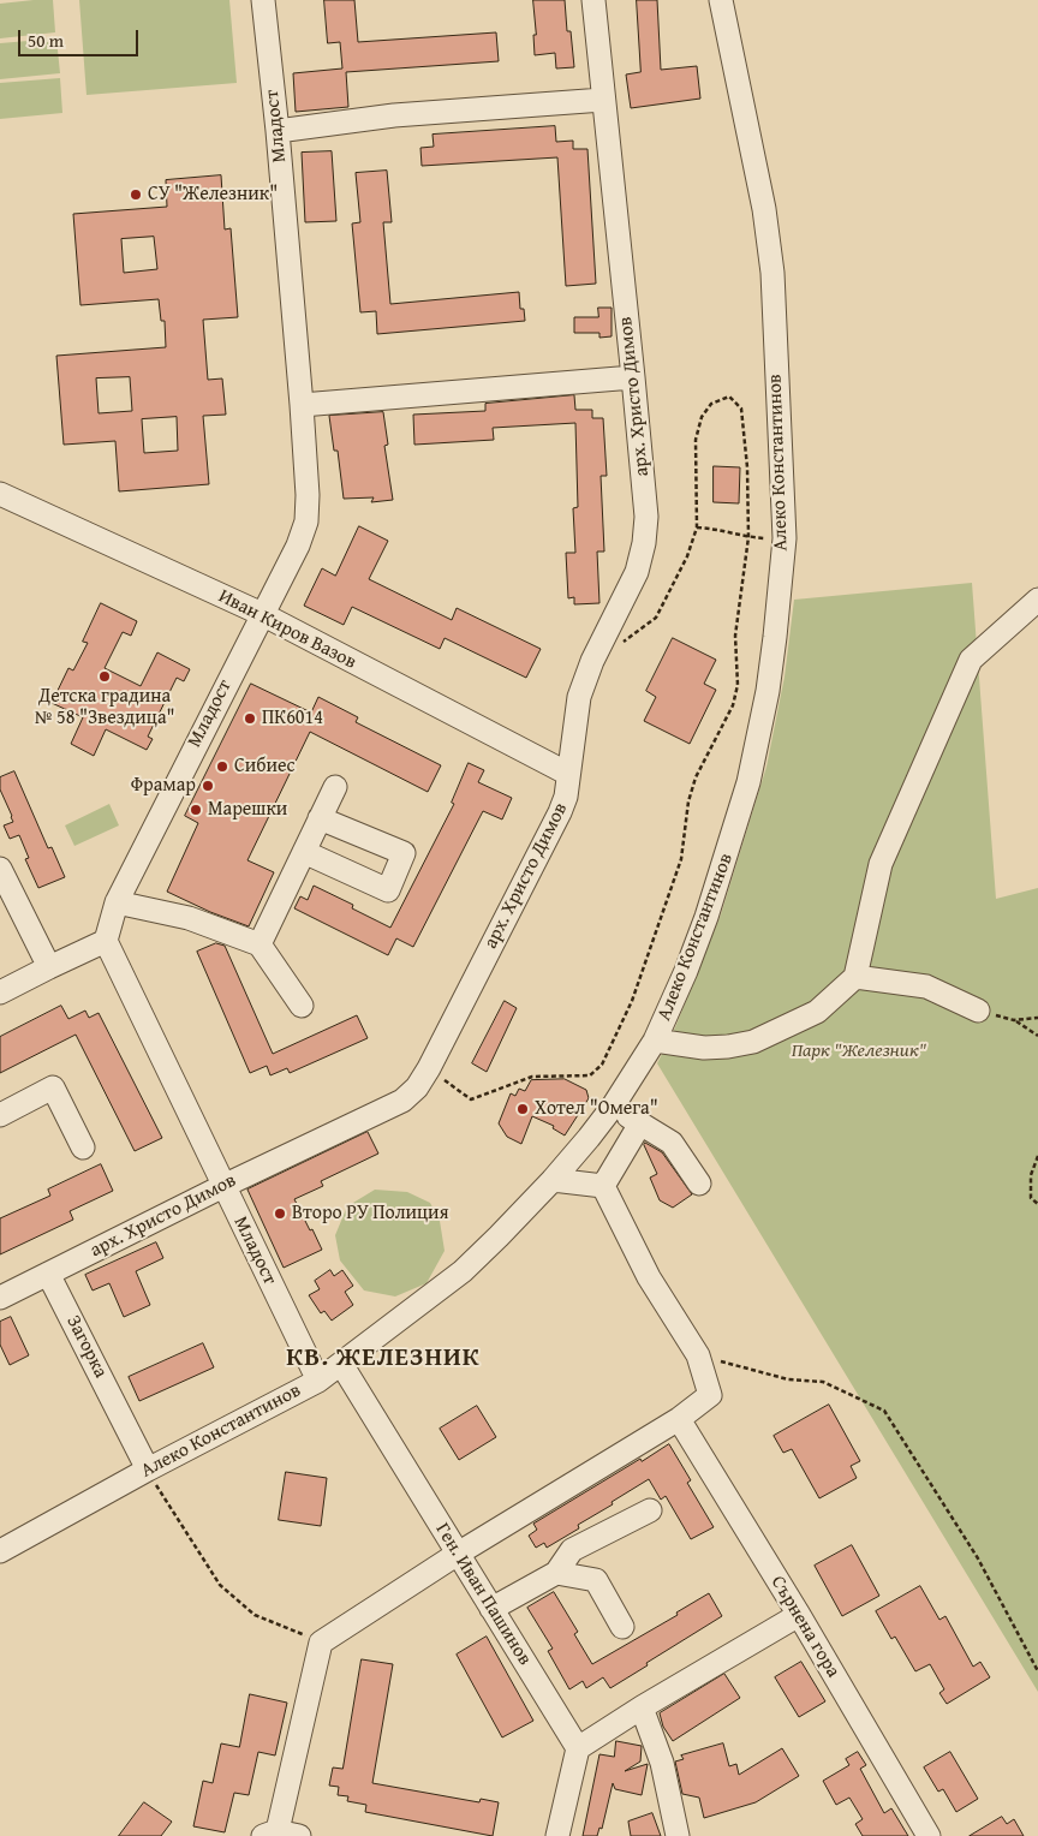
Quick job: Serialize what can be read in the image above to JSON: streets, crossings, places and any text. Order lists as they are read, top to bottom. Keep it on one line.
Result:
{"streets":{"street":["Младост","арх. Христо Димов","Алеко Константинов","Иван Киров Вазов","Загорка","Ген. Иван Пашинов","Сърнена гора"]},"crossings":[["Младост","арх. Христо Димов"],["Младост","Алеко Константинов"],["Младост","Иван Киров Вазов"],["арх. Христо Димов","Иван Киров Вазов"],["арх. Христо Димов","Загорка"],["Алеко Константинов","Загорка"],["Алеко Константинов","Ген. Иван Пашинов"]],"districts":["КВ. ЖЕЛЕЗНИК"],"parks":["Парк \"Железник\""],"places":["СУ \"Железник\"","Детска градина № 58 \"Звездица\"","ПК6014","Сибиес","Фрамар","Марешки","Хотел \"Омега\"","Второ РУ Полиция"],"scale_bar":"50 m"}
